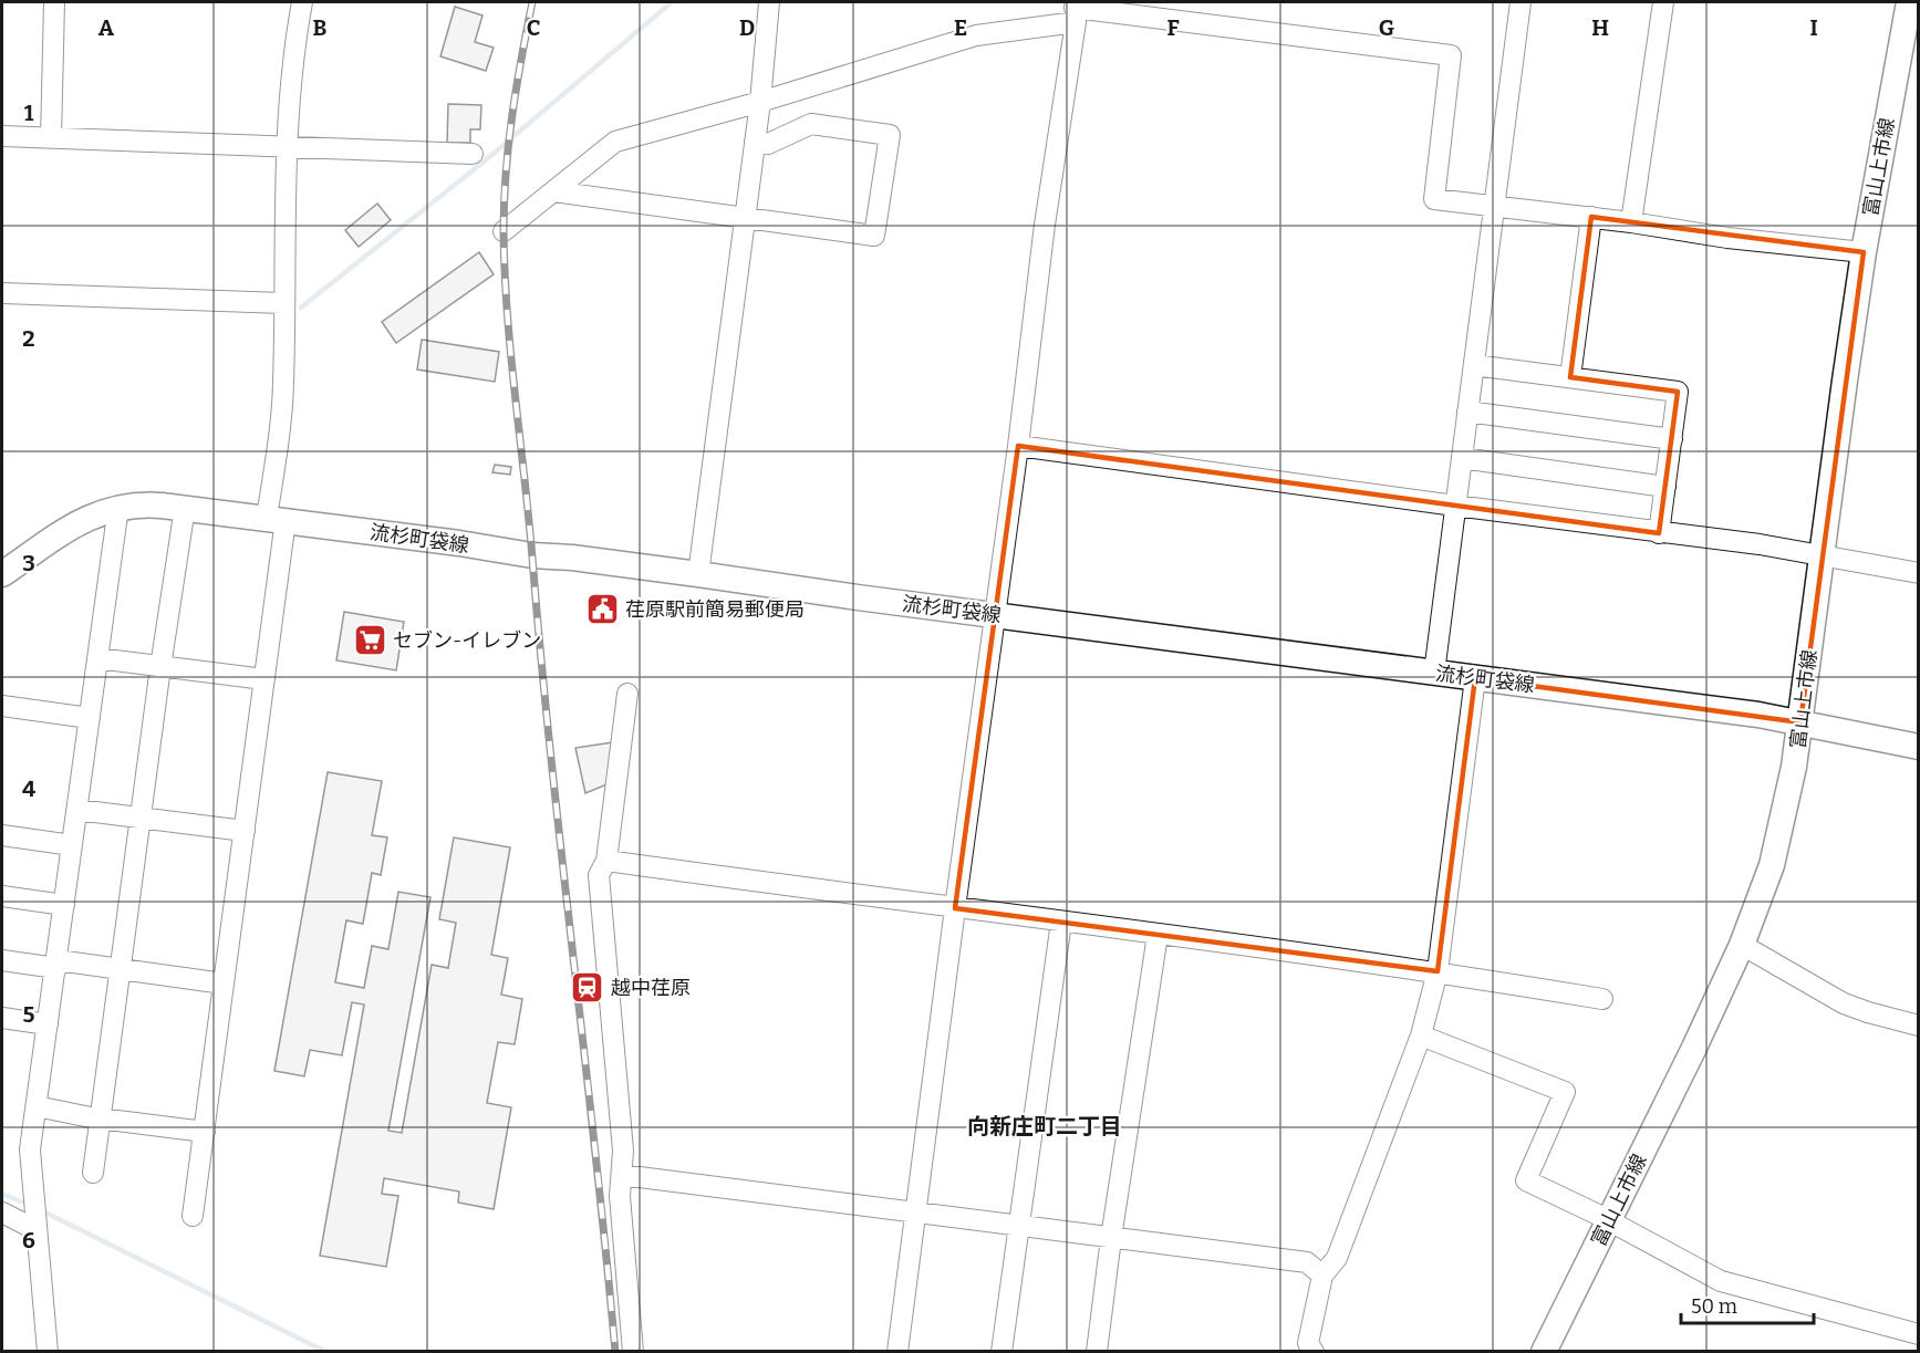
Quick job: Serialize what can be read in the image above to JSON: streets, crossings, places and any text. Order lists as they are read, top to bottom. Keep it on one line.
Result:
{"streets":{"main road":["富山上市線","流杉町袋線"]},"crossings":[["富山上市線","流杉町袋線"]],"districts":["向新庄町二丁目"],"places":{"public building":["荏原駅前簡易郵便局"],"supermarket":["セブン-イレブン"],"station":["越中荏原"]},"scale_bar":"50 m","grid":{"columns":["A","B","C","D","E","F","G","H","I"],"rows":["1","2","3","4","5","6"]}}
